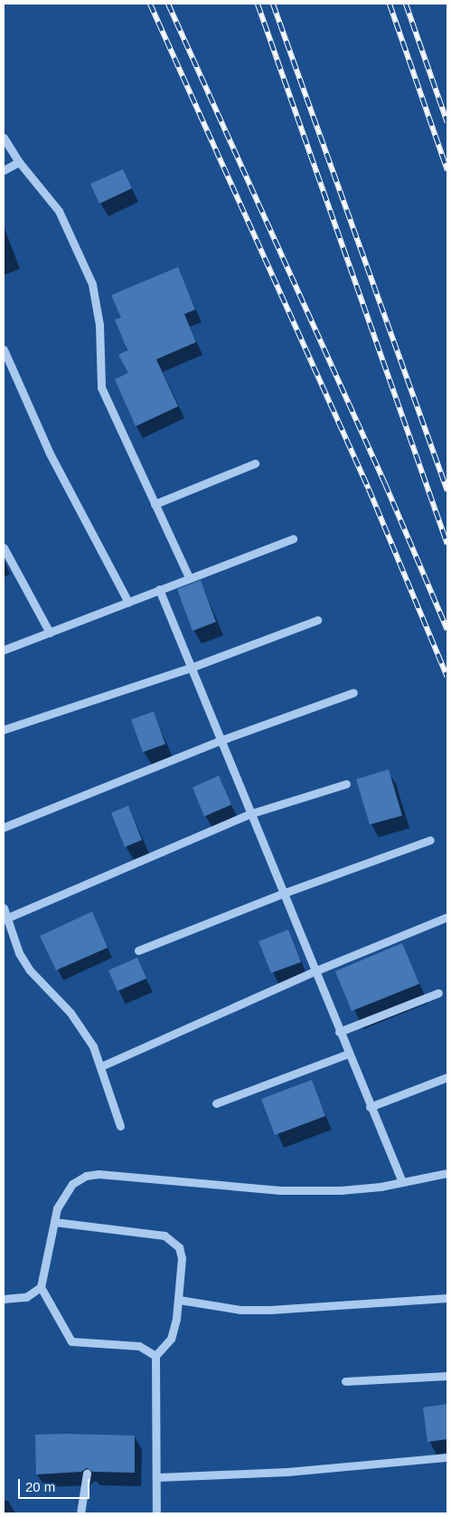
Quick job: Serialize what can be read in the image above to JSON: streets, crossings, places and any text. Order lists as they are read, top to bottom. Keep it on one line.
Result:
{"scale_bar":"20 m"}
